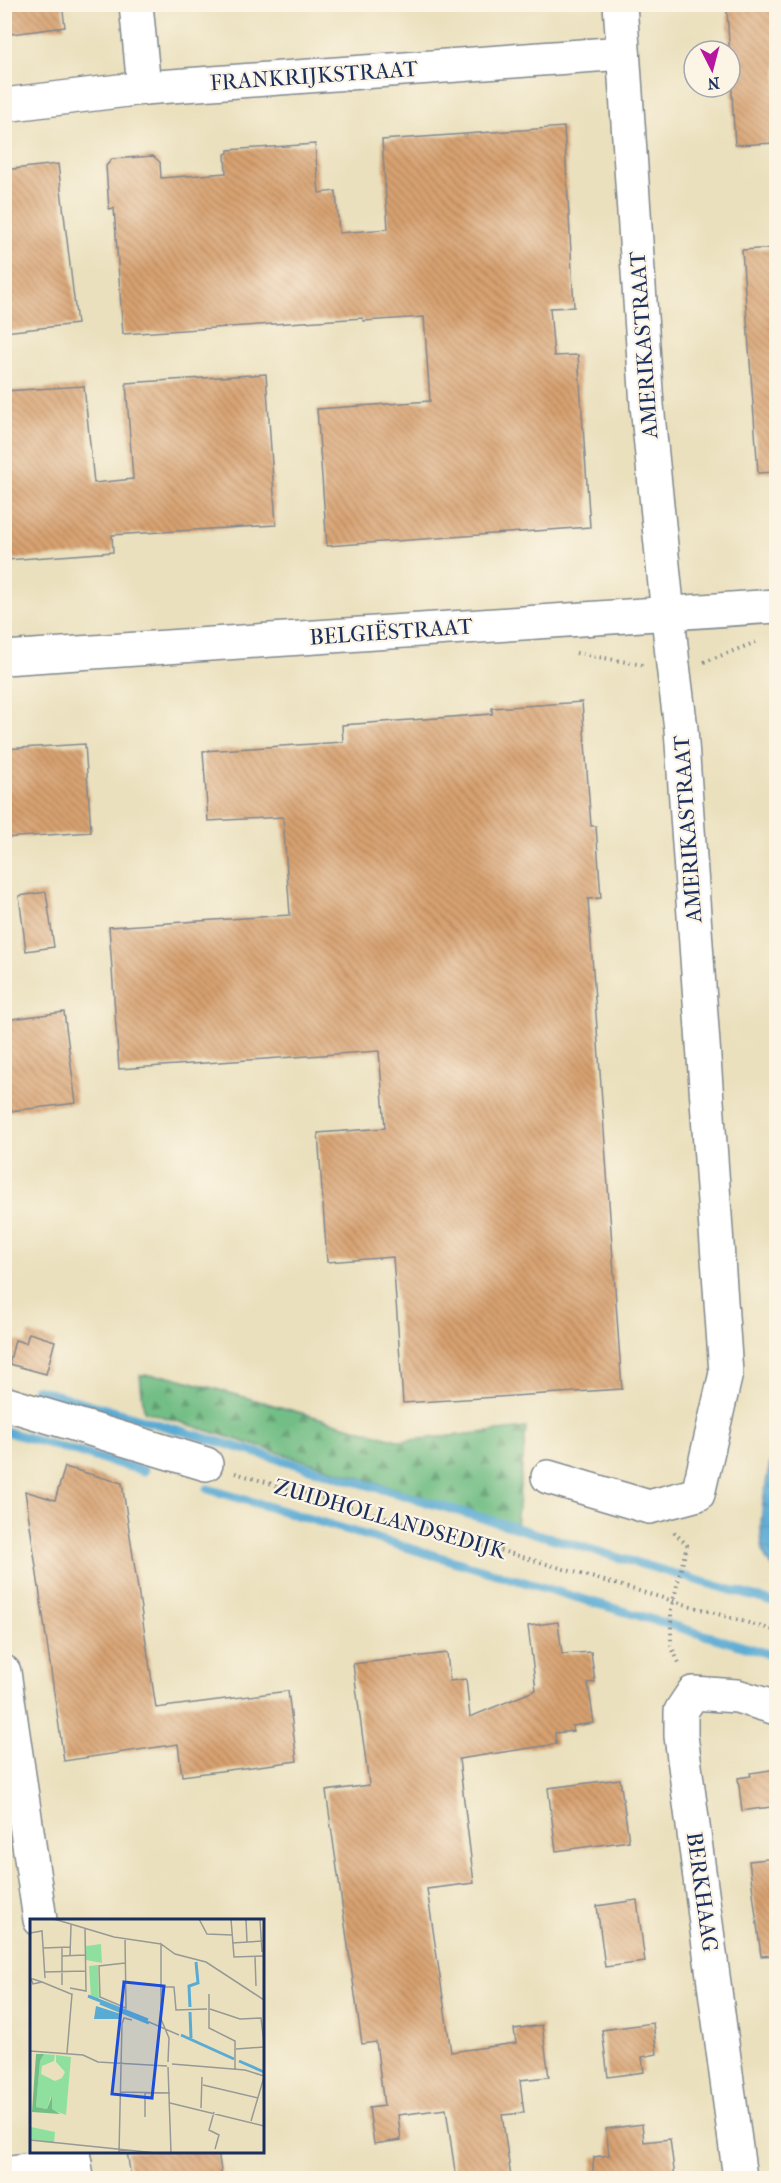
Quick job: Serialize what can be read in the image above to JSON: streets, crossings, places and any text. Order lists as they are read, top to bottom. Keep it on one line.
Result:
{"streets":{"street":["FRANKRIJKSTRAAT","AMERIKASTRAAT","BELGIËSTRAAT","BERKHAAG"],"path":["ZUIDHOLLANDSEDIJK"]},"crossings":[["FRANKRIJKSTRAAT","AMERIKASTRAAT"],["AMERIKASTRAAT","BELGIËSTRAAT"]],"north":"bottom"}
